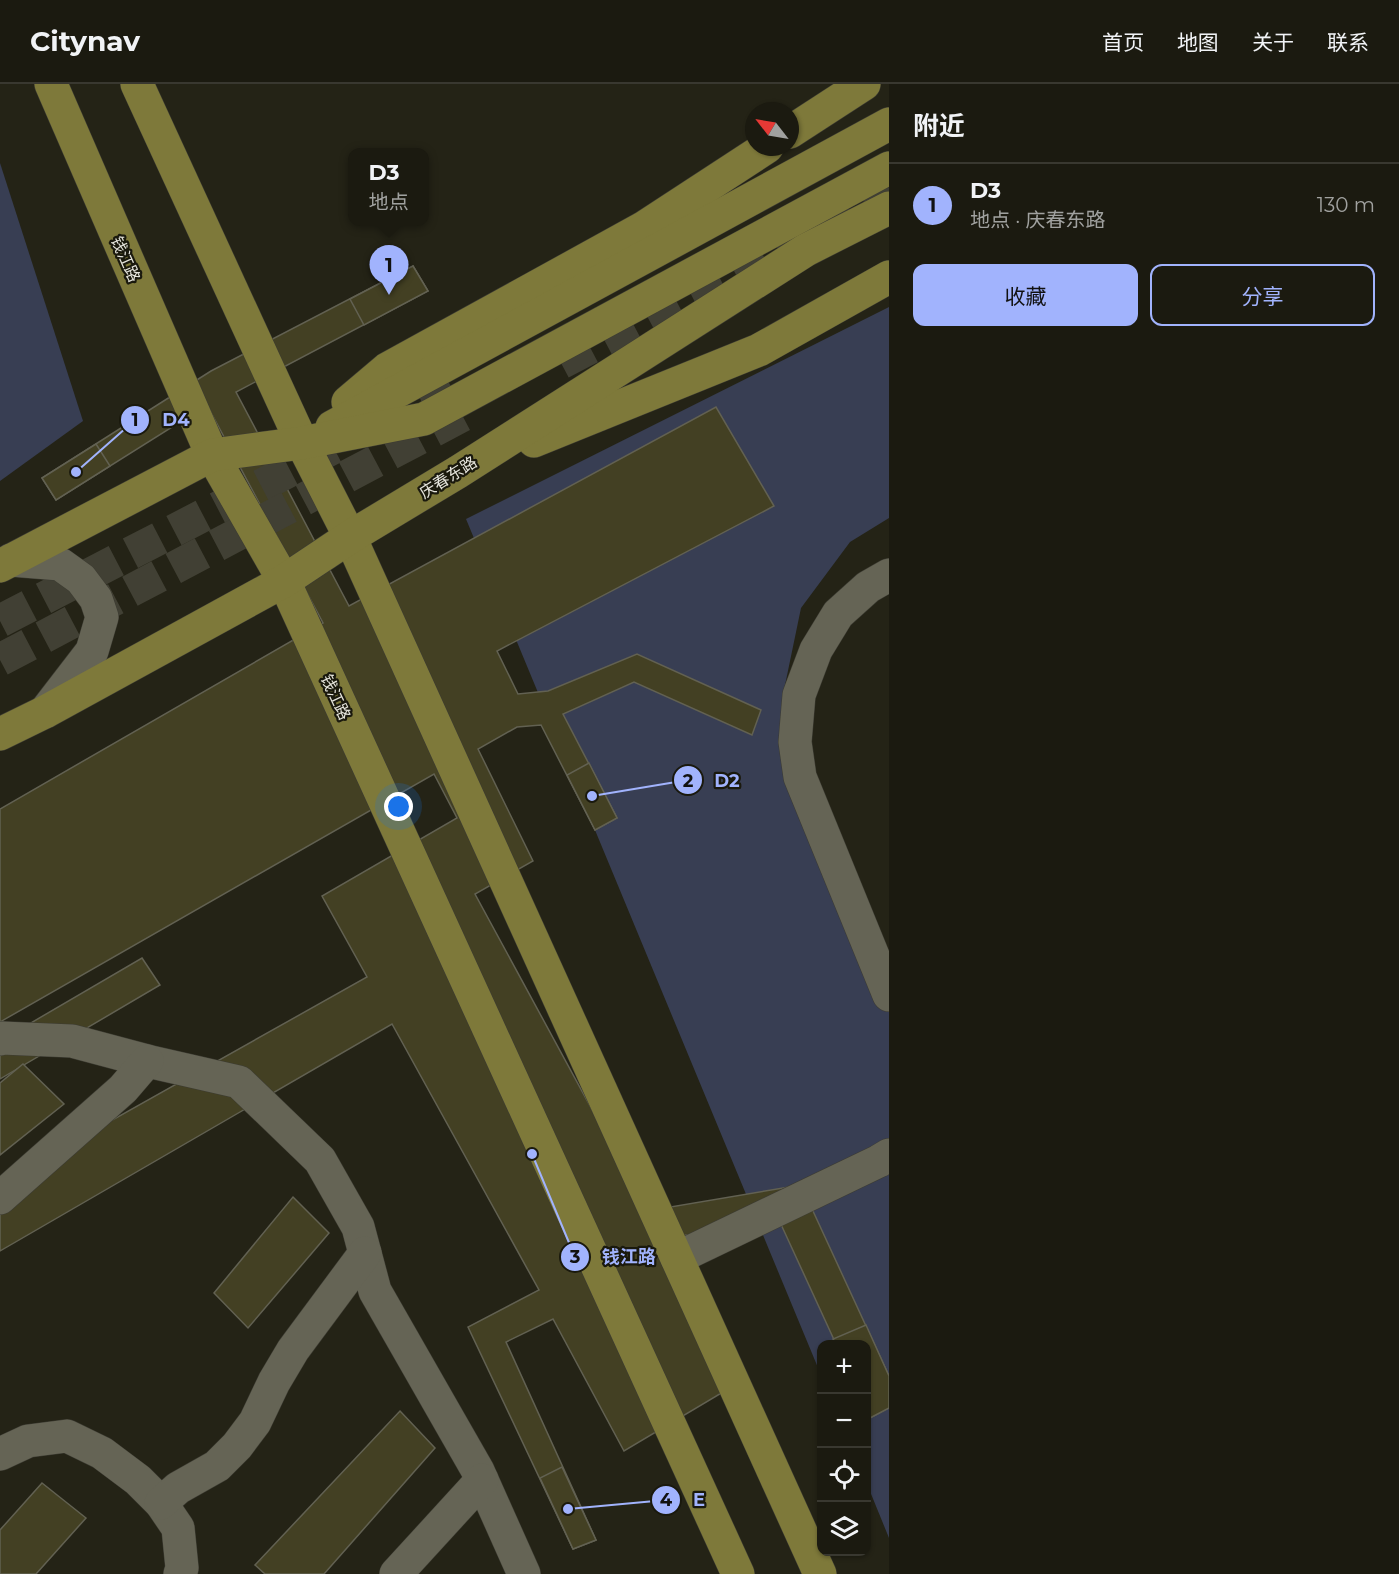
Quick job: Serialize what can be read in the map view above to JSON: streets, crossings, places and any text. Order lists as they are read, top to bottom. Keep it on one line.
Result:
{"streets":{"main road":["钱江路","庆春东路"]},"crossings":[["钱江路","庆春东路"]],"places":["D4","D2","钱江路","E"],"north":"top left","page":{"header":"Citynav","nav":["首页","地图","关于","联系"],"heading":"附近","popup":["D3","地点"],"list":[{"mark":"1","name":"D3","note":"地点 · 庆春东路","value":"130 m"}],"pins":"1","buttons":["收藏","分享"],"map_buttons":["+","−"]}}
